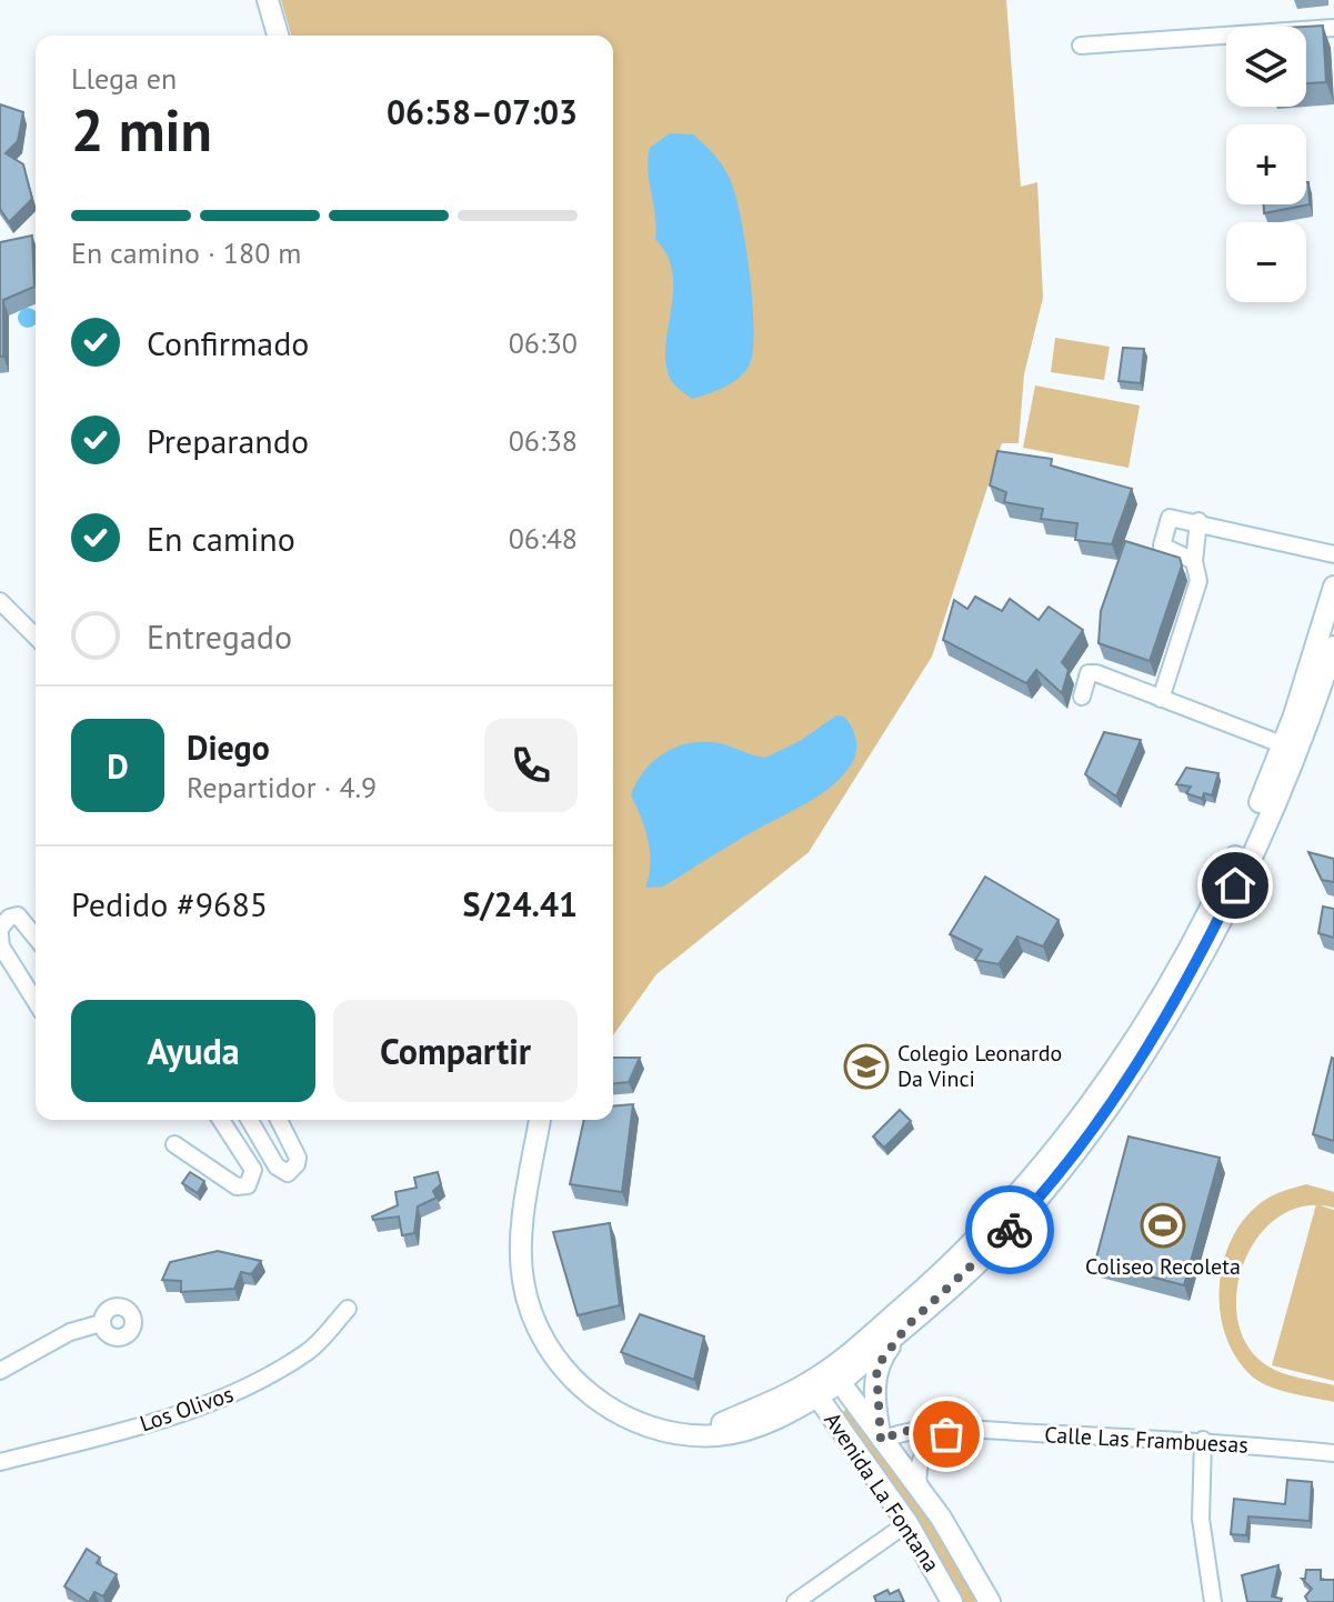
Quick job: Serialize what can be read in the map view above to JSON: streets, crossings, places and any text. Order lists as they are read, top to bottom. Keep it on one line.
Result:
{"streets":{"main road":["Avenida La Fontana"],"street":["Los Olivos","Calle Las Frambuesas"]},"crossings":[["Calle Las Frambuesas","Avenida La Fontana"]],"places":{"school or university":["Colegio Leonardo Da Vinci"],"sports":["Coliseo Recoleta"]},"page":{"map_buttons":["+","−"],"heading":["2 min","Llega en","06:58–07:03"],"panel":["Diego","Repartidor · 4.9","Pedido #9685","S/24.41"],"bar":"En camino · 180 m","list":[["Confirmado","06:30"],["Preparando","06:38"],["En camino","06:48"],"Entregado"],"round":"D","buttons":["Ayuda","Compartir"]}}
